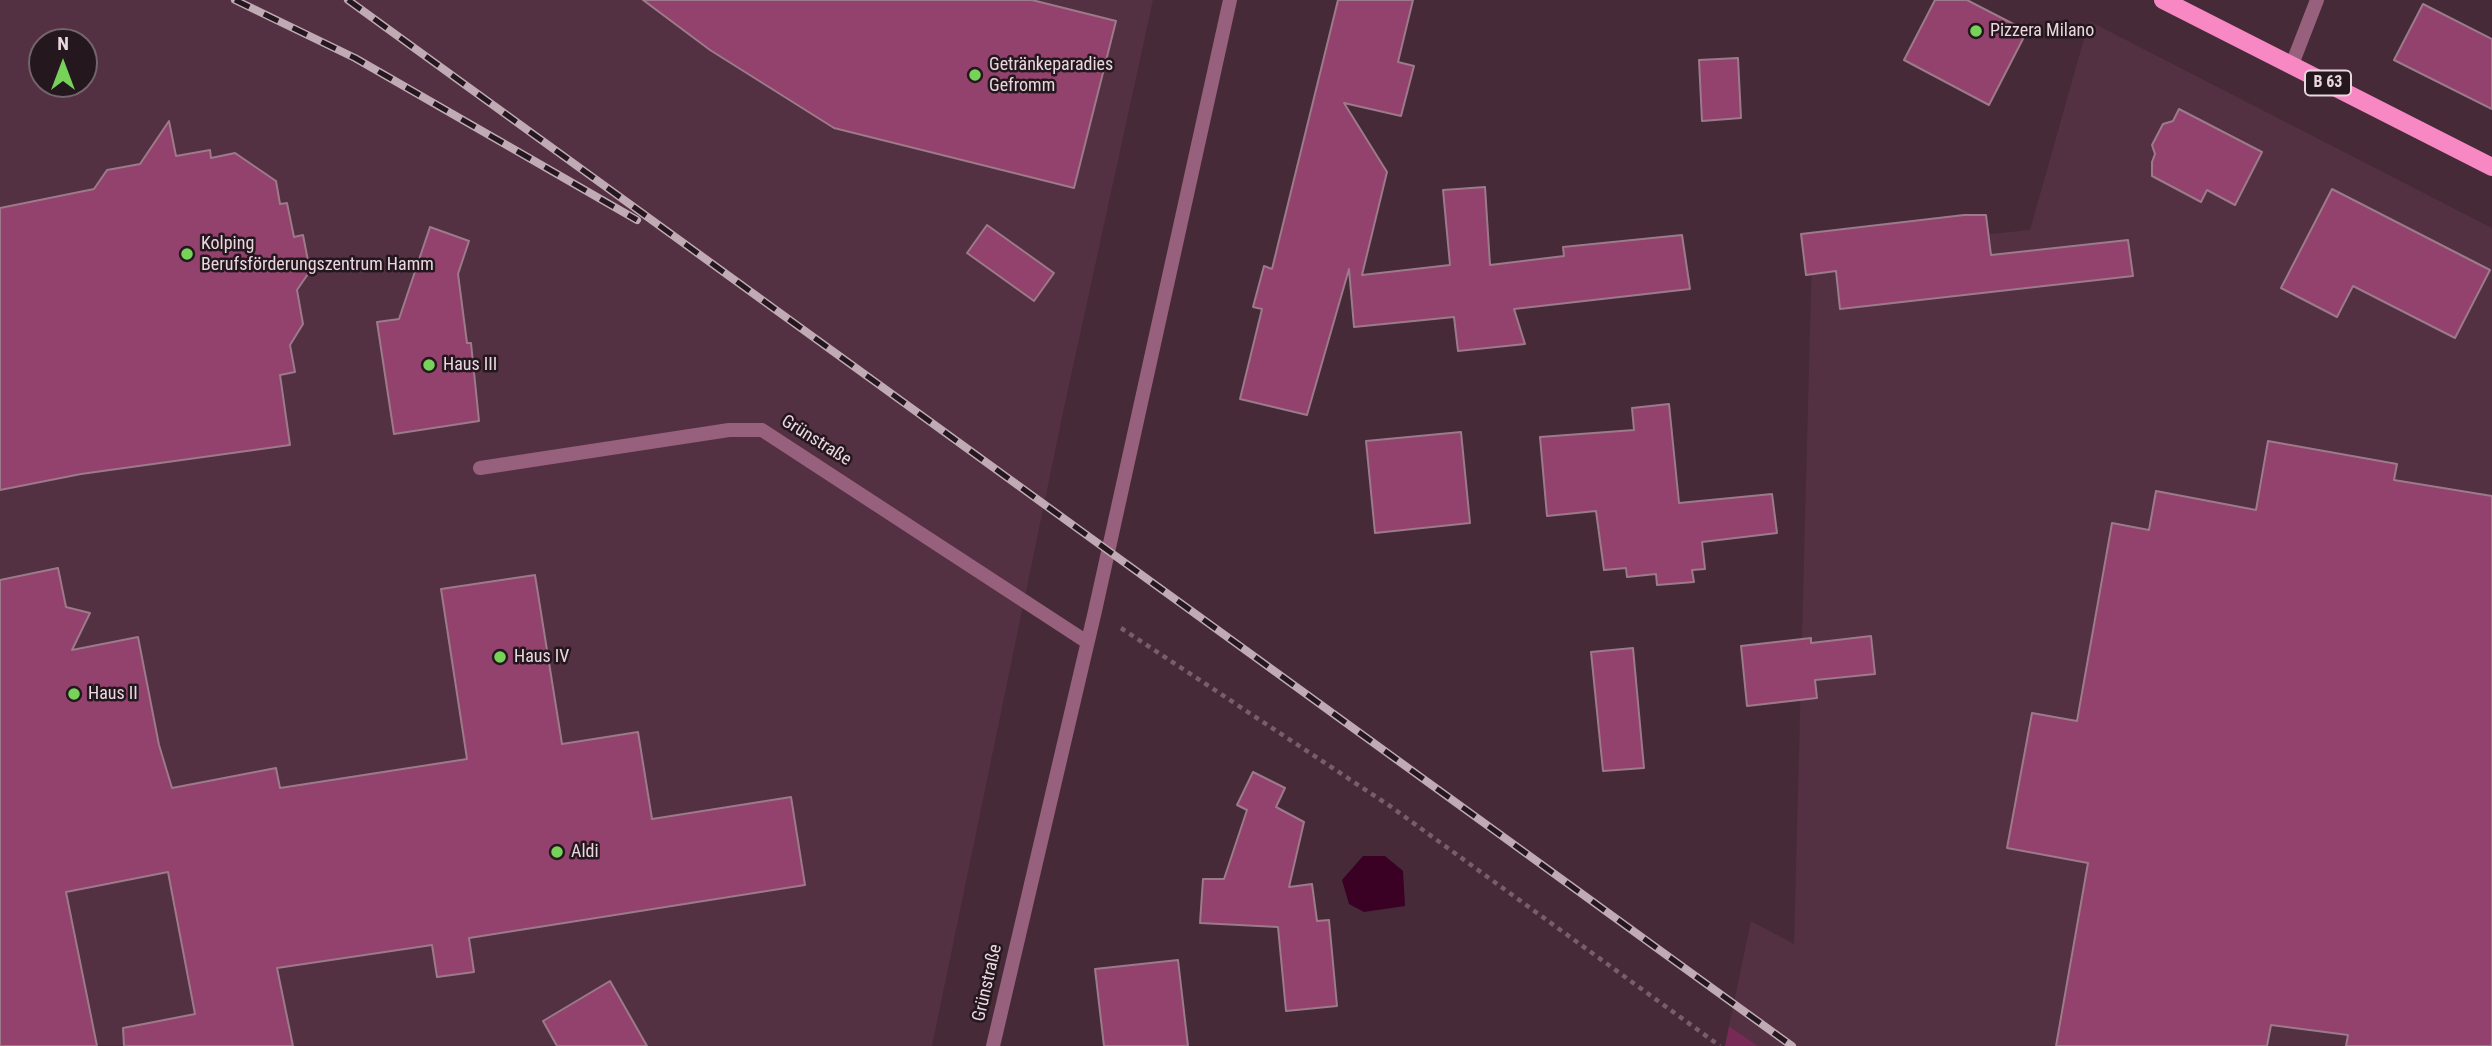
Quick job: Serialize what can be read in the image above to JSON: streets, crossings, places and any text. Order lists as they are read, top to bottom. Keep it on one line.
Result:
{"streets":{"main road":["B 63"],"street":["Grünstraße"]},"places":["Pizzera Milano","Getränkeparadies Gefromm","Kolping Berufsförderungszentrum Hamm","Haus III","Haus IV","Haus II","Aldi"],"north":"top"}
